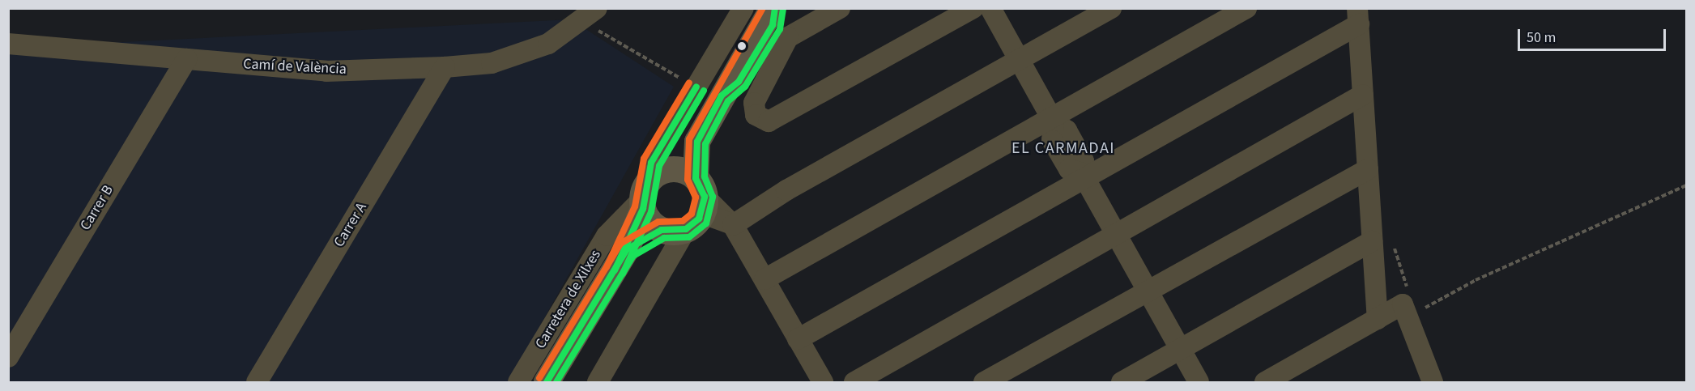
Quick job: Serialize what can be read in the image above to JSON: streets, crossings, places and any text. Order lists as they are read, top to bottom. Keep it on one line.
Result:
{"streets":{"main road":["Carretera de Xilxes"],"street":["Camí de València","Carrer B","Carrer A"]},"crossings":[["Camí de València","Carrer B"],["Camí de València","Carrer A"]],"districts":["EL CARMADAI"],"scale_bar":"50 m"}
